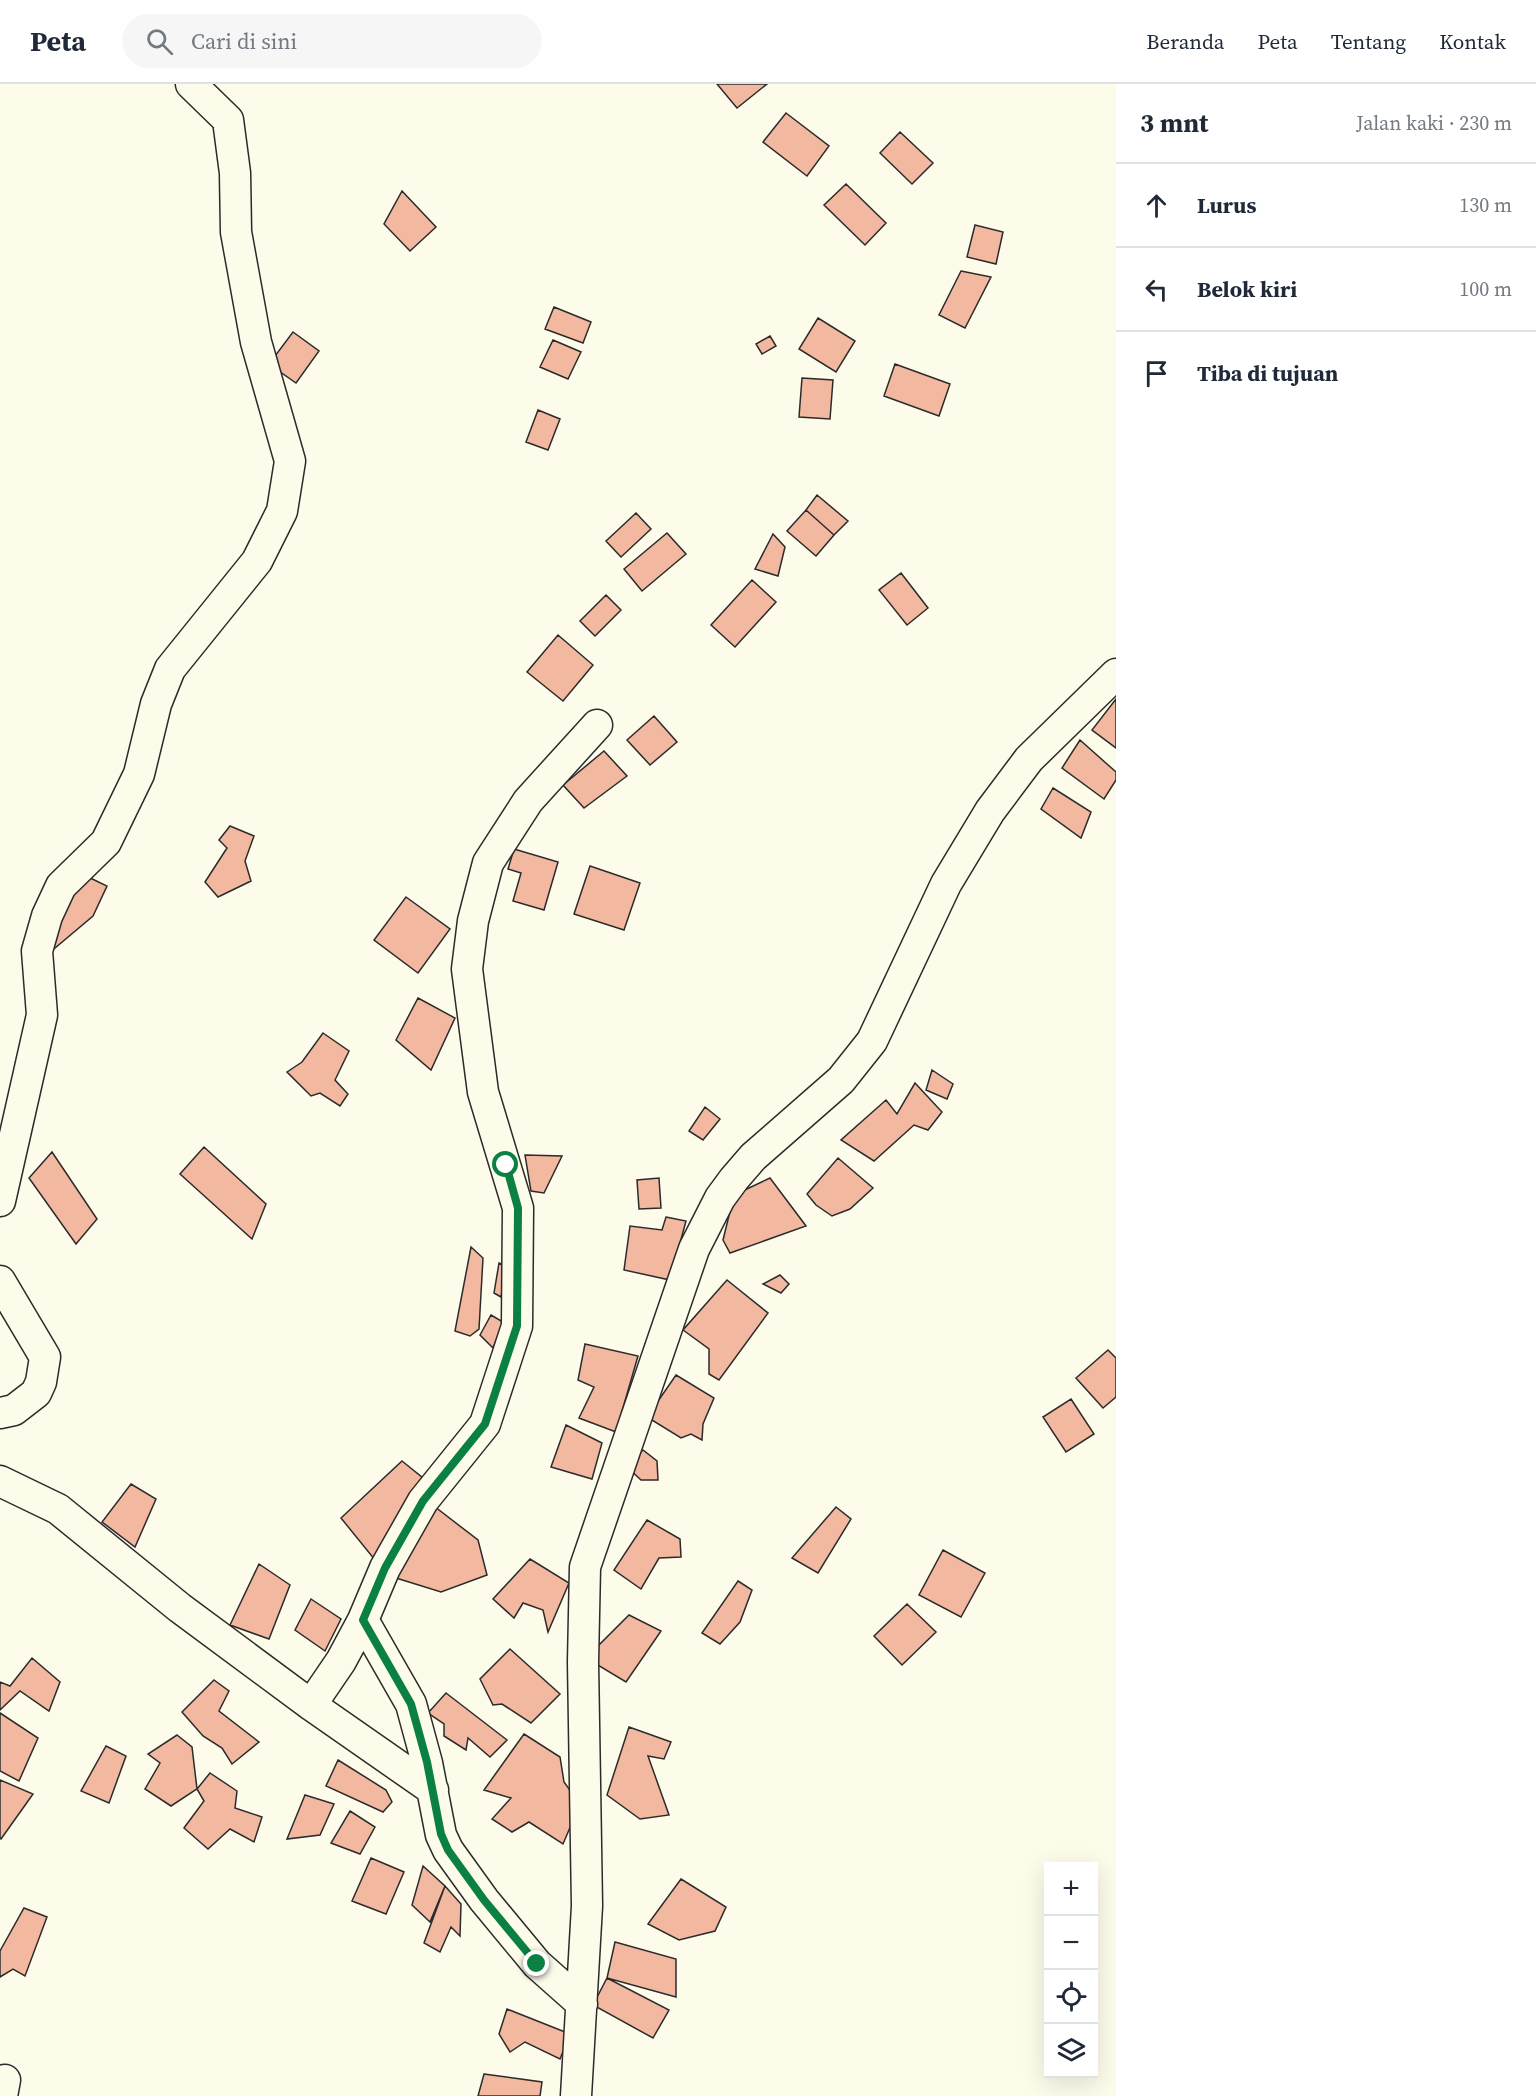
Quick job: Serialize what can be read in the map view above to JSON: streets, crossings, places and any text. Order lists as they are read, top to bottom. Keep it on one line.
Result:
{"page":{"header":"Peta","search":"Cari di sini","nav":["Beranda","Peta","Tentang","Kontak"],"heading":["3 mnt","Jalan kaki · 230 m"],"list":[["Lurus","130 m"],["Belok kiri","100 m"],"Tiba di tujuan"],"map_buttons":["+","−"]}}
